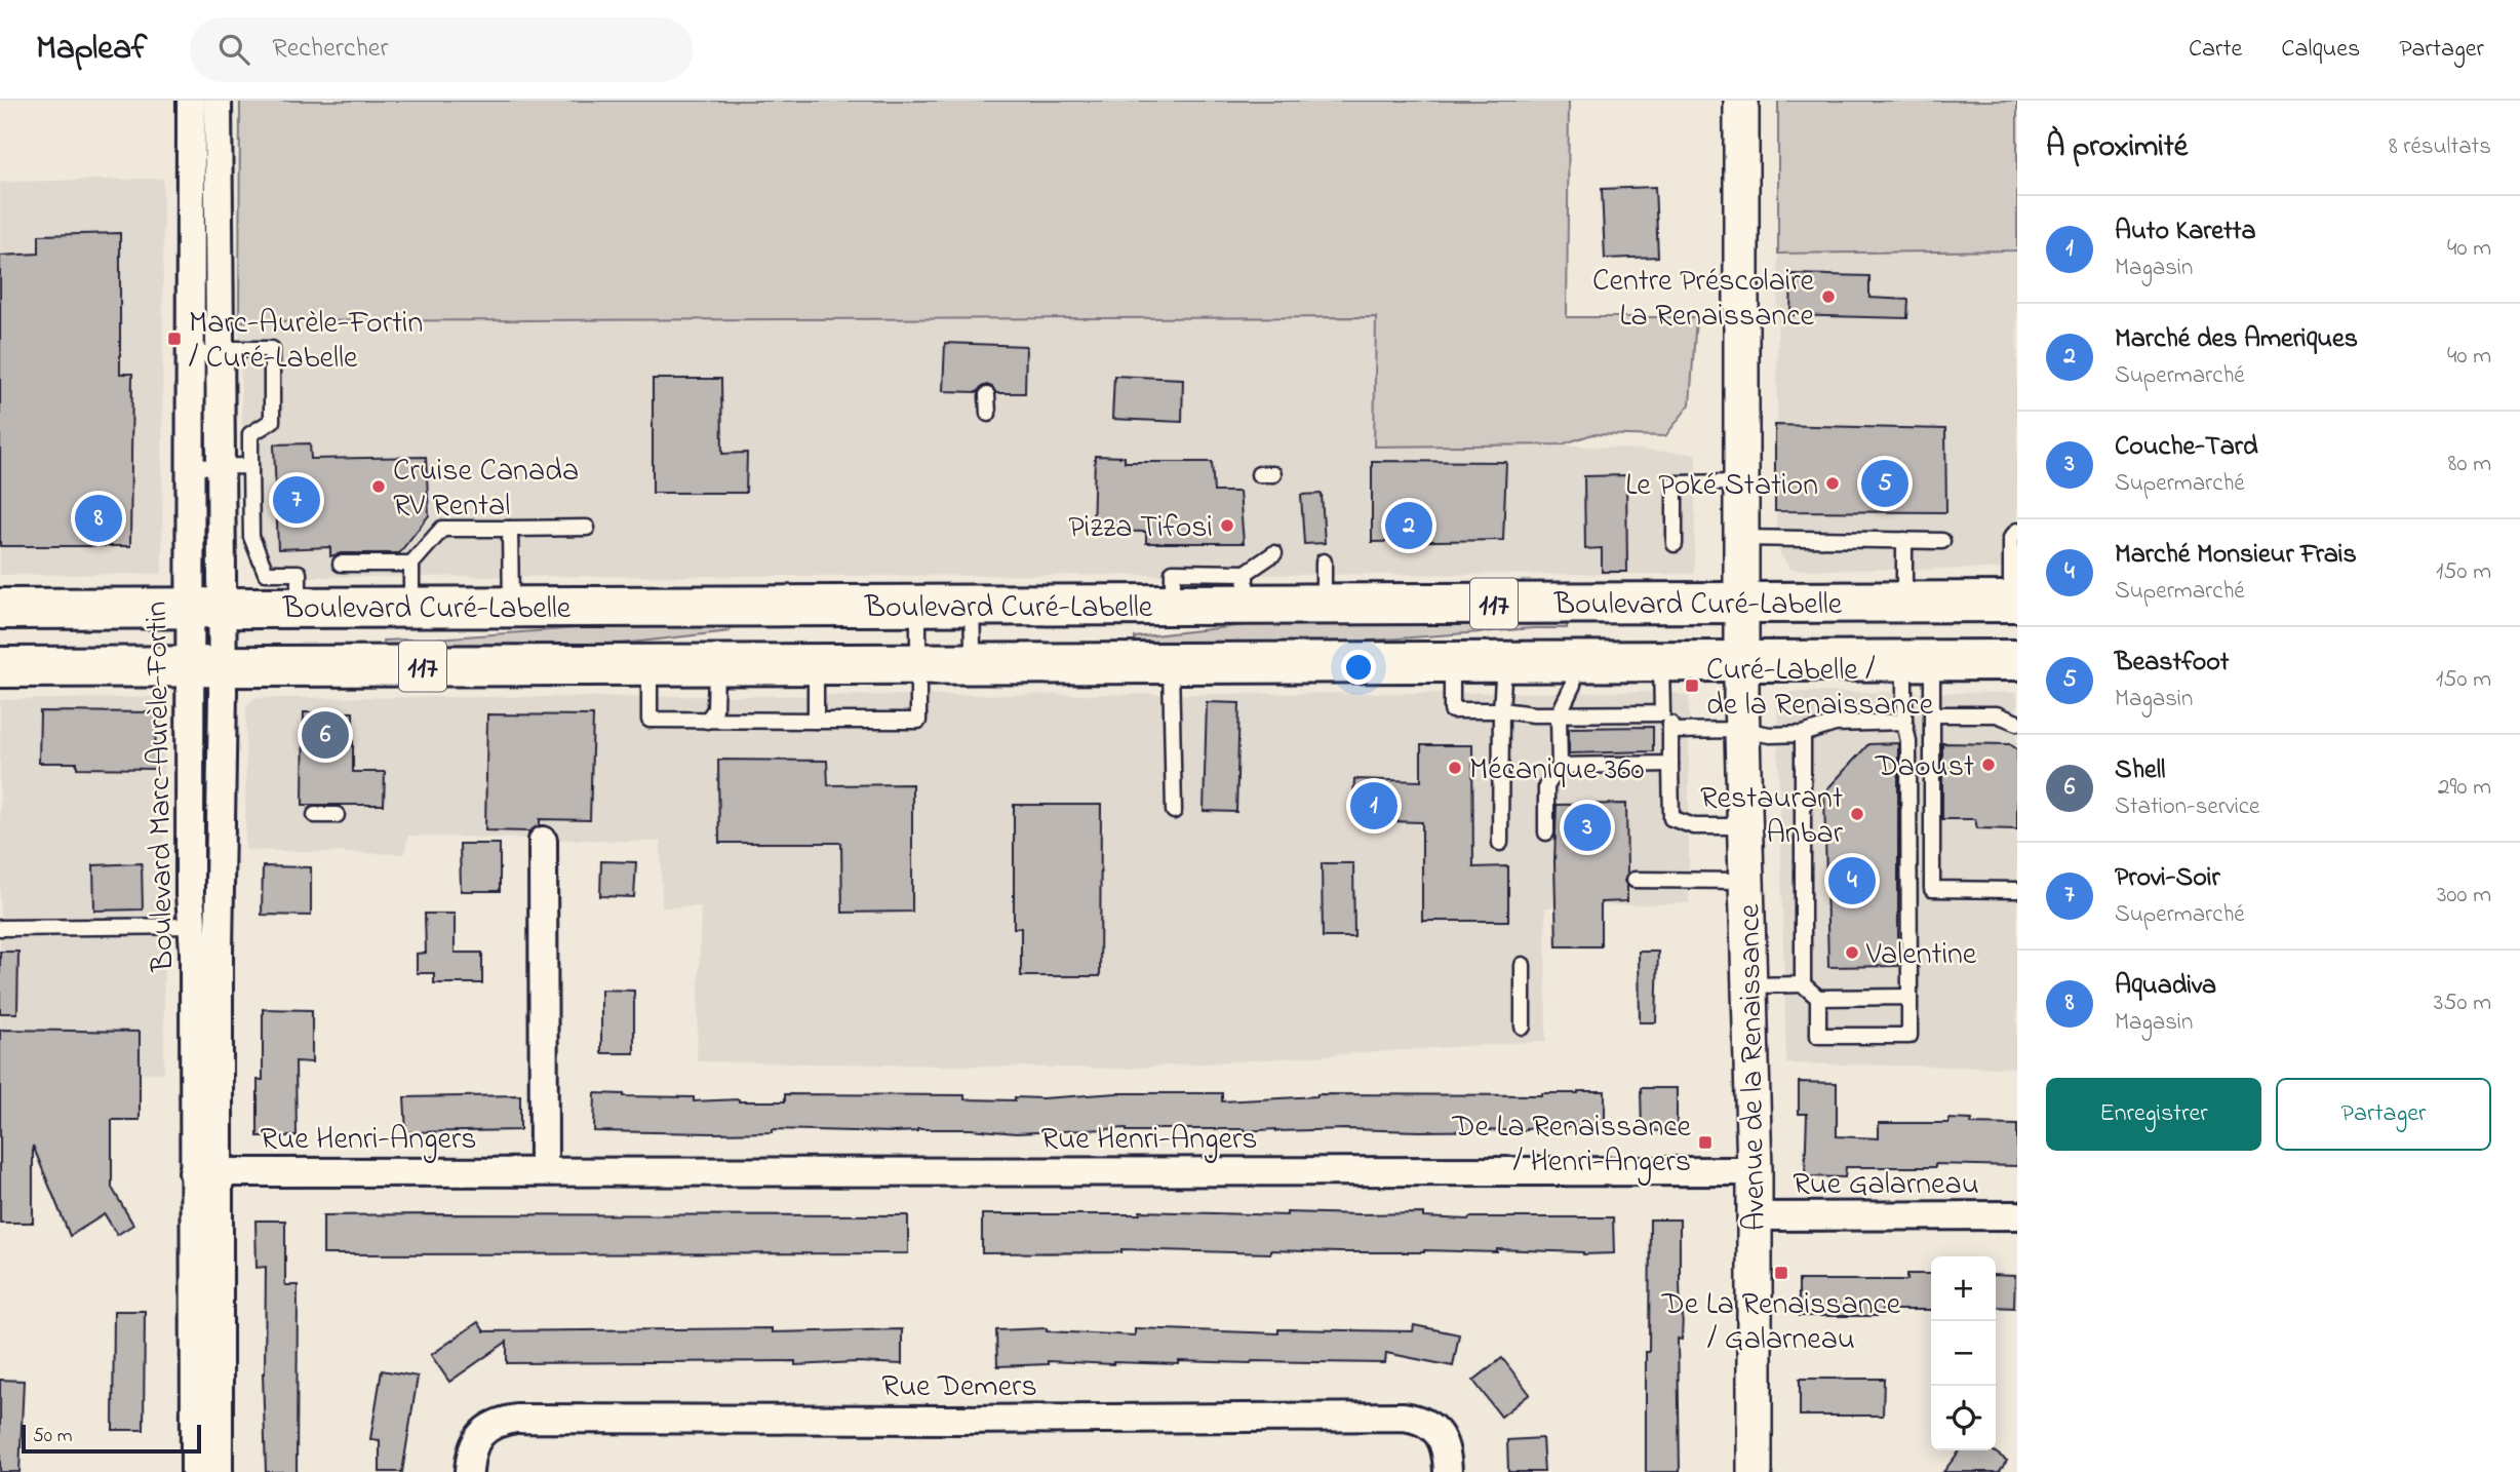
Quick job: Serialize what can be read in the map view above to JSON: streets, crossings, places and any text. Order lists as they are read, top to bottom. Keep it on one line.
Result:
{"streets":{"main road":["Boulevard Curé-Labelle","117"],"street":["Boulevard Marc-Aurèle-Fortin","Avenue de la Renaissance","Rue Henri-Angers","Rue Galarneau","Rue Demers"]},"crossings":[["Boulevard Curé-Labelle","Boulevard Marc-Aurèle-Fortin"],["Boulevard Curé-Labelle","Avenue de la Renaissance"],["Boulevard Marc-Aurèle-Fortin","Rue Henri-Angers"],["Avenue de la Renaissance","Rue Henri-Angers"],["Avenue de la Renaissance","Rue Galarneau"]],"places":{"other":["Centre Préscolaire La Renaissance","Le Poké Station","Cruise Canada RV Rental","Pizza Tifosi","Daoust","Mécanique 360","Restaurant Anbar","Valentine"],"transit":["Marc-Aurèle-Fortin / Curé-Labelle","Curé-Labelle / de la Renaissance","De La Renaissance / Henri-Angers","De La Renaissance / Galarneau"]},"scale_bar":"50 m","page":{"header":"Mapleaf","search":"Rechercher","nav":["Carte","Calques","Partager"],"heading":["À proximité","8 résultats"],"list":[{"mark":"1","name":"Auto Karetta","note":"Magasin","value":"40 m"},{"mark":"2","name":"Marché des Ameriques","note":"Supermarché","value":"40 m"},{"mark":"3","name":"Couche-Tard","note":"Supermarché","value":"80 m"},{"mark":"4","name":"Marché Monsieur Frais","note":"Supermarché","value":"150 m"},{"mark":"5","name":"Beastfoot","note":"Magasin","value":"150 m"},{"mark":"6","name":"Shell","note":"Station-service","value":"290 m"},{"mark":"7","name":"Provi-Soir","note":"Supermarché","value":"300 m"},{"mark":"8","name":"Aquadiva","note":"Magasin","value":"350 m"}],"pins":["5","7","8","2","6","1","3","4"],"buttons":["Enregistrer","Partager"],"map_buttons":["+","−"],"scale":"50 m"}}
